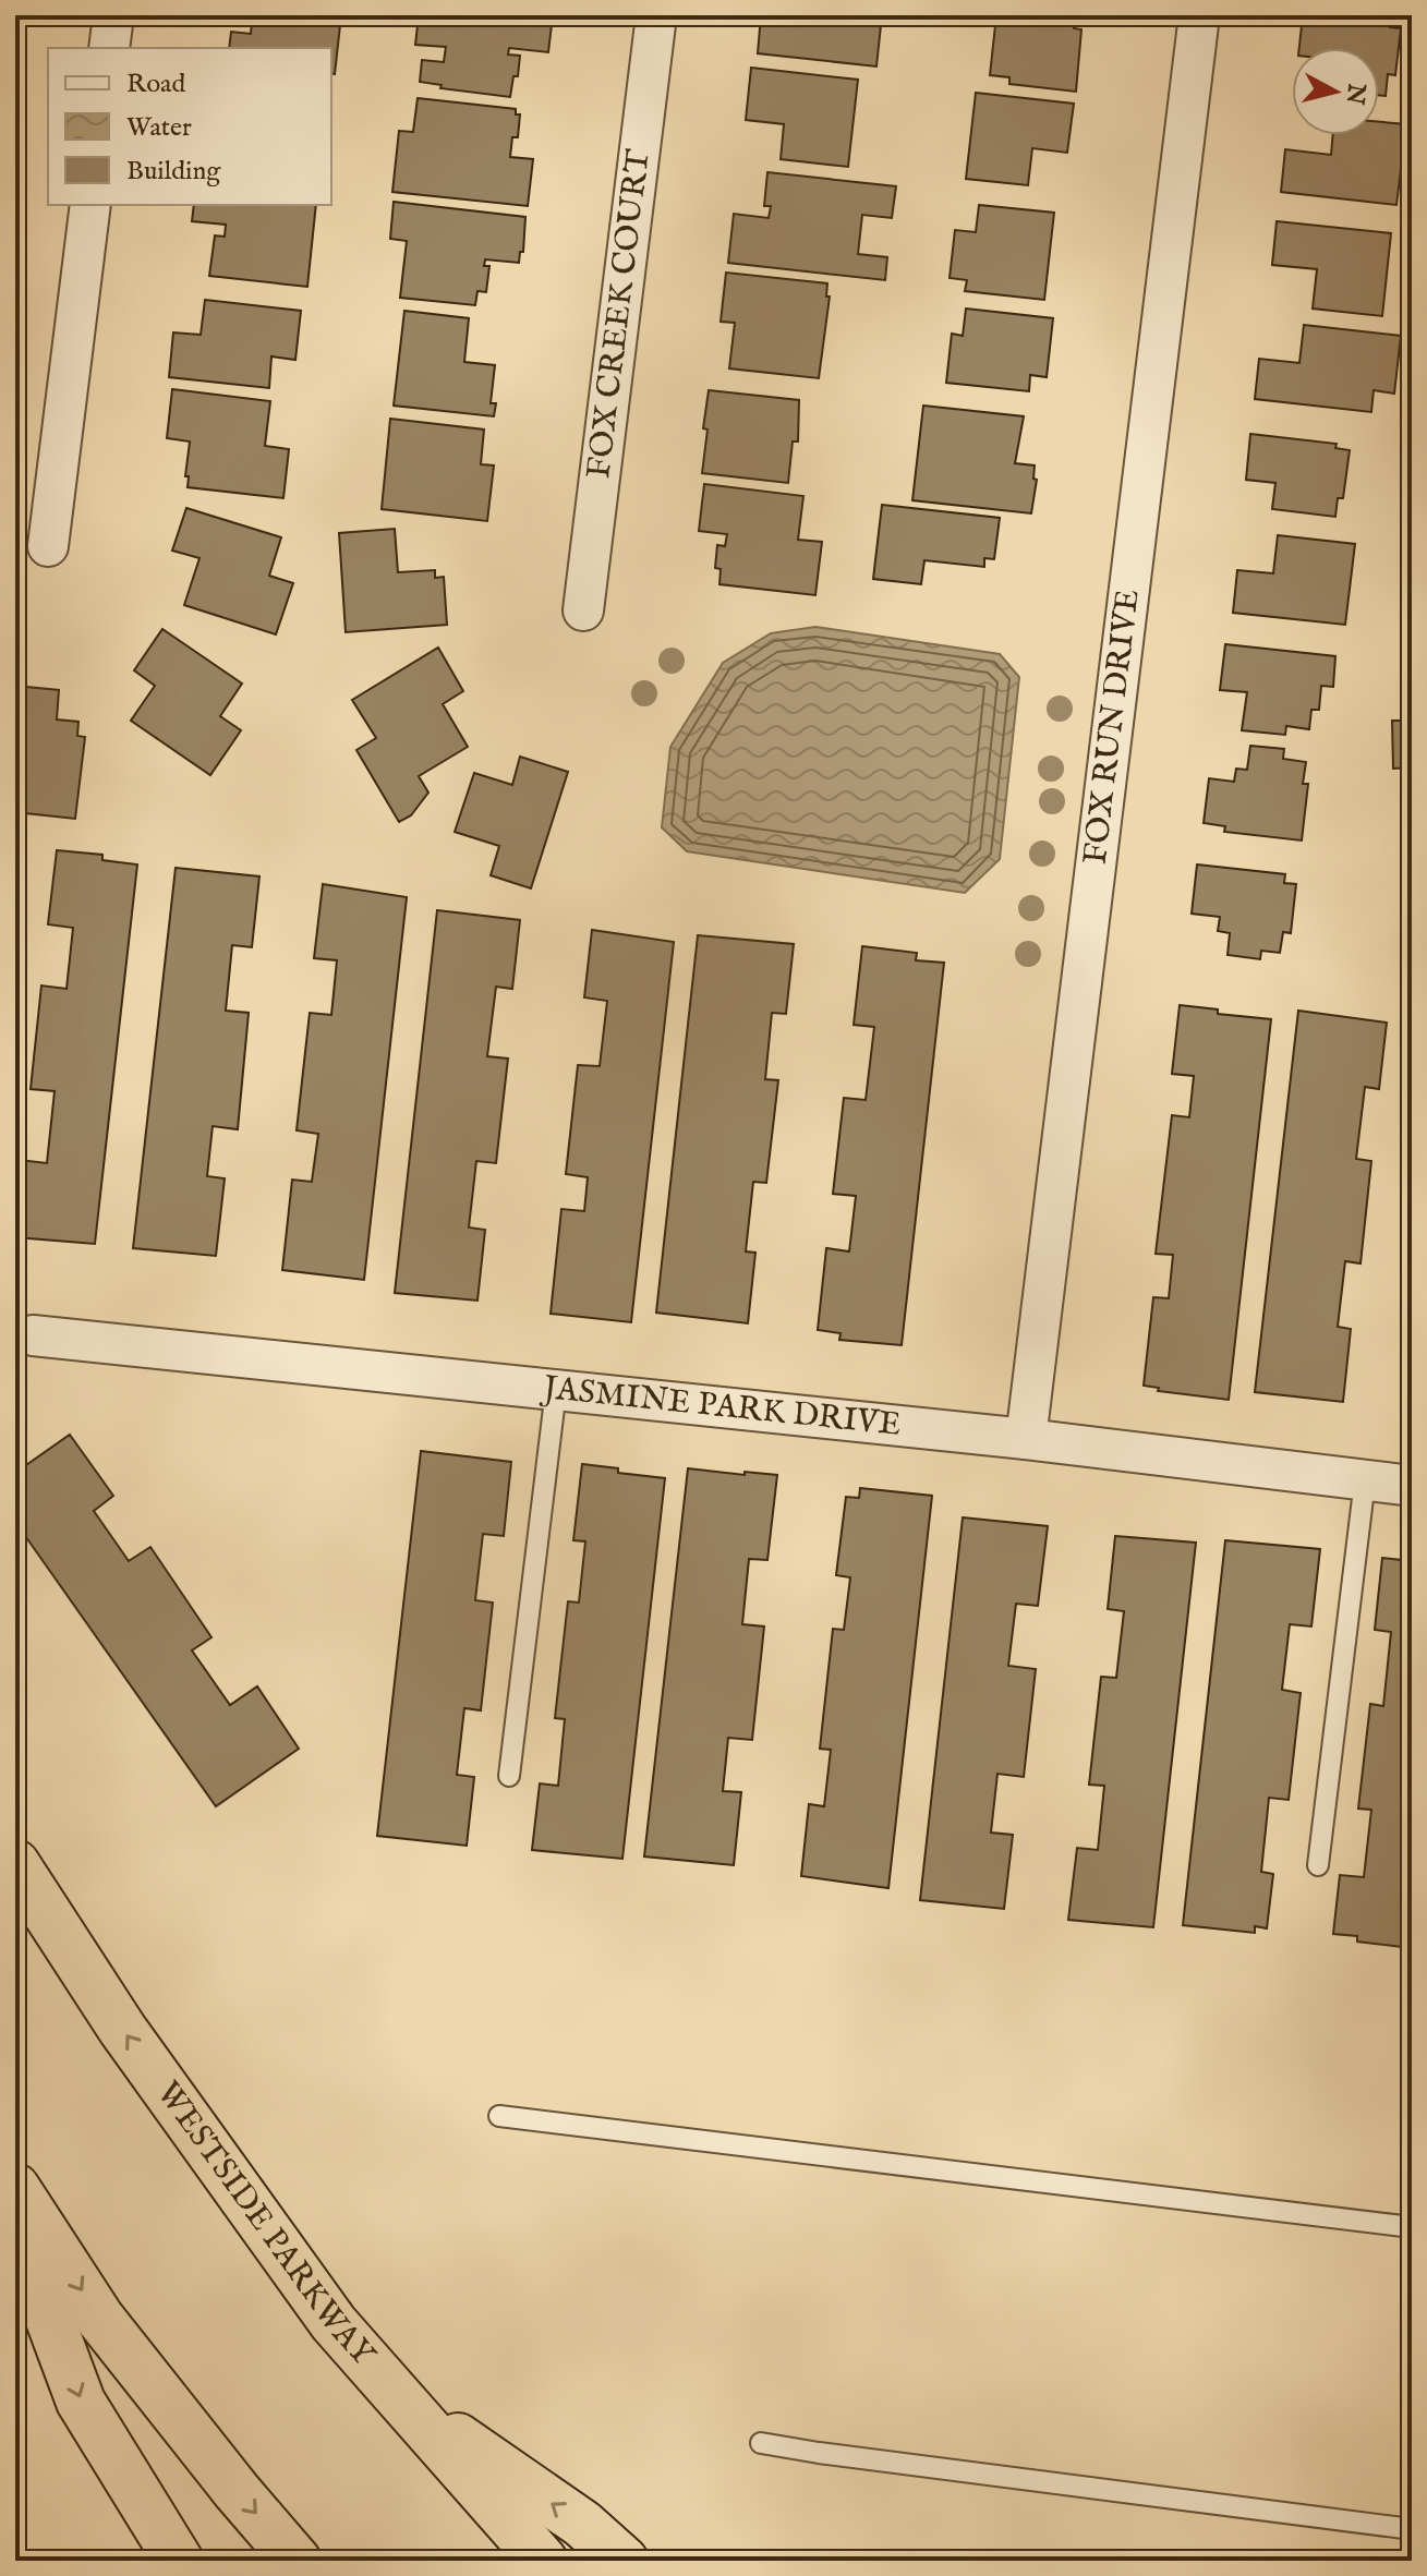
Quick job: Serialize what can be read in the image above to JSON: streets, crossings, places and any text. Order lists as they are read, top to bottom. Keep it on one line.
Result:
{"streets":{"highway":["WESTSIDE PARKWAY"],"street":["FOX CREEK COURT","FOX RUN DRIVE","JASMINE PARK DRIVE"]},"crossings":[["FOX RUN DRIVE","JASMINE PARK DRIVE"]],"legend":["Road","Water","Building"],"north":"right"}
